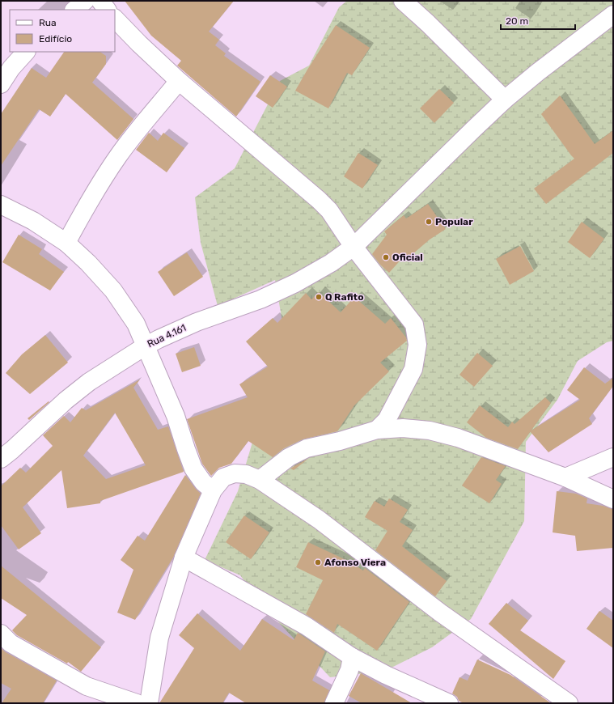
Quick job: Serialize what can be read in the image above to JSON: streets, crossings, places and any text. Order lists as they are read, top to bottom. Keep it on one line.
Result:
{"streets":{"street":["Rua 4.161"]},"places":["Popular","Oficial","Q Rafito","Afonso Viera"],"legend":["Rua","Edifício"],"scale_bar":"20 m"}
